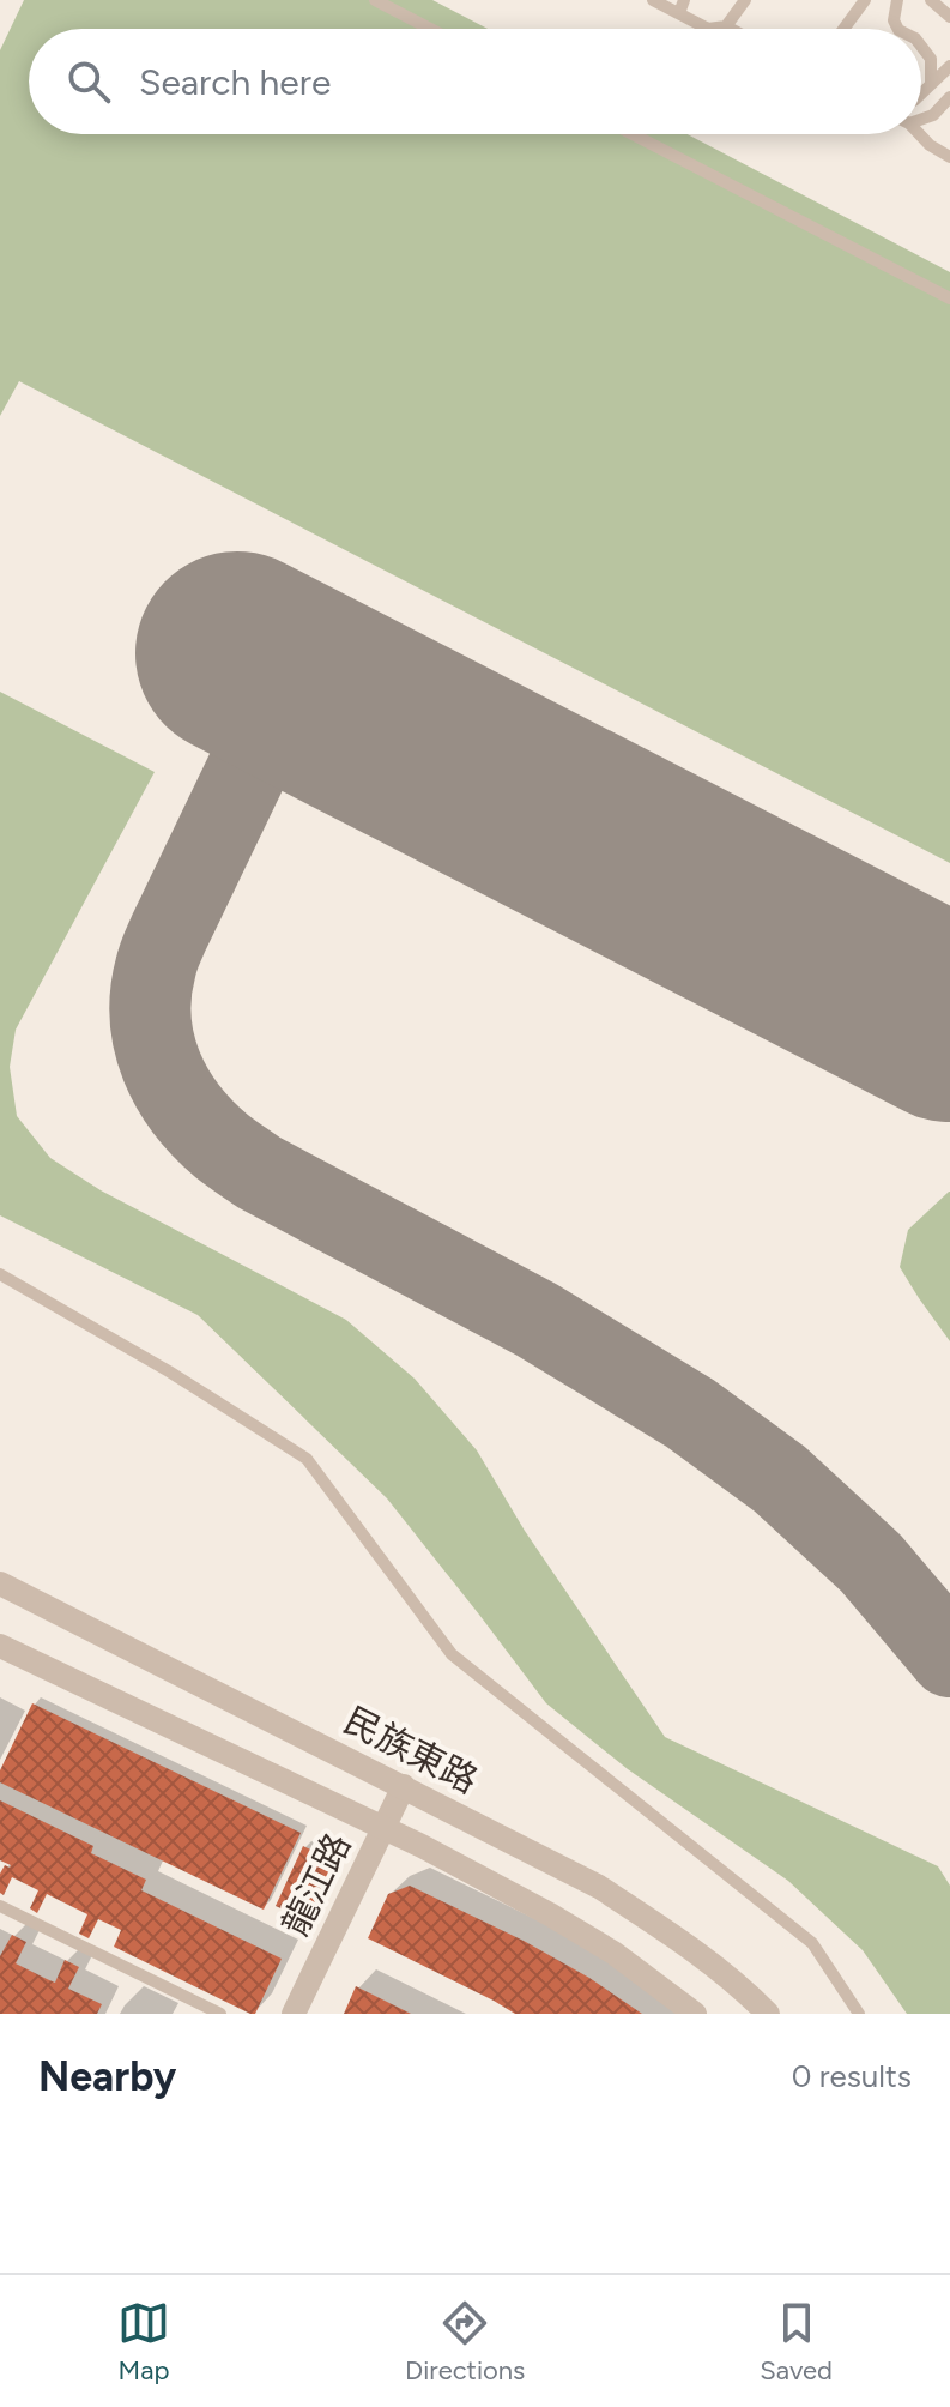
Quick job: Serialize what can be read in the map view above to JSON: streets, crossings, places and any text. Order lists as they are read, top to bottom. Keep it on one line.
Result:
{"streets":{"street":["民族東路","龍江路"]},"crossings":[["民族東路","龍江路"]],"page":{"search":"Search here","heading":["Nearby","0 results"],"nav":["Map","Directions","Saved"]}}
